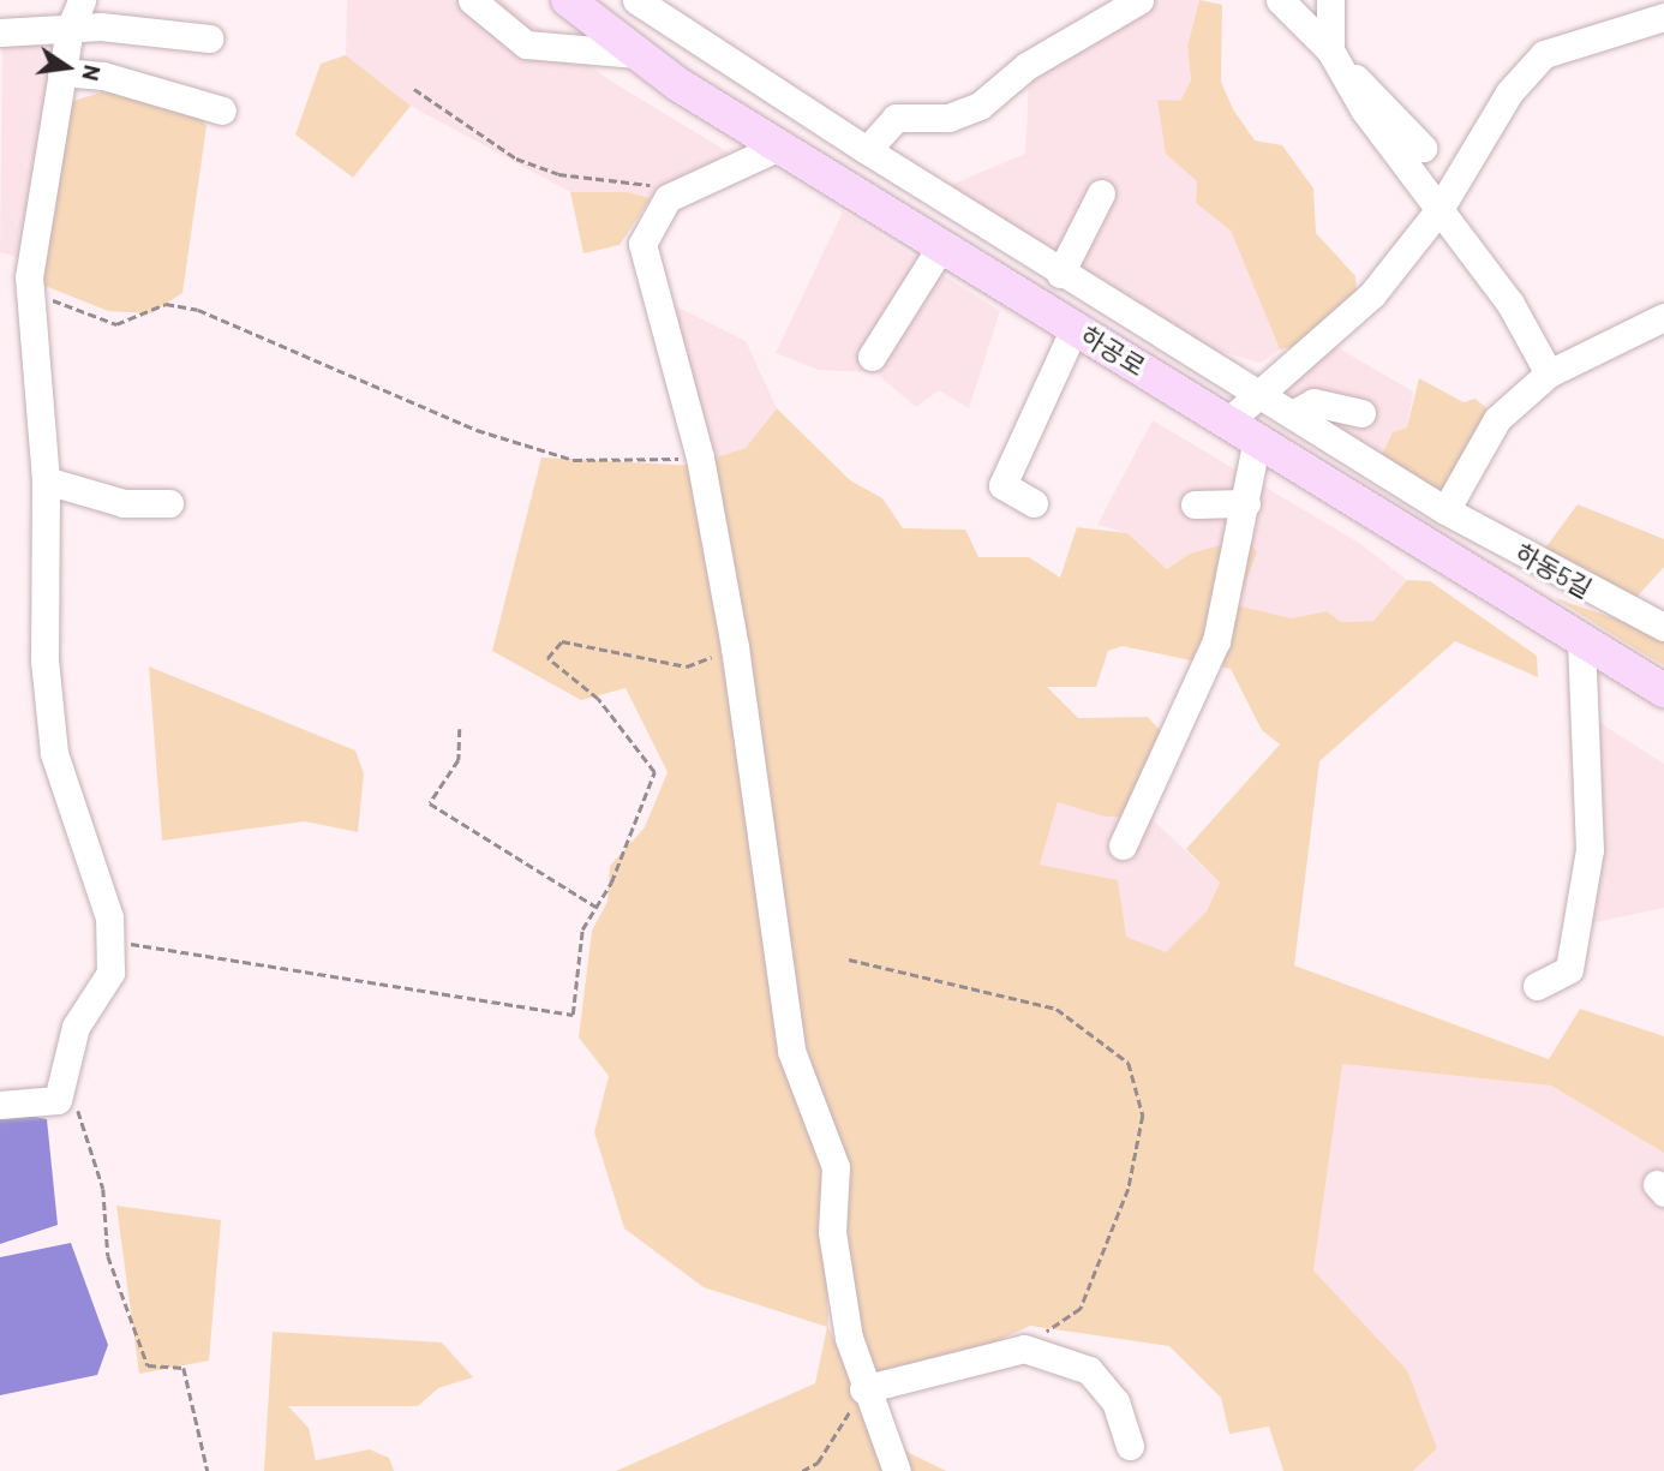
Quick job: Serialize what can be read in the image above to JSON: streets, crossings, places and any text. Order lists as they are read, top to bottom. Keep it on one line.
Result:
{"streets":{"main road":["하공로"],"street":["하동5길"]},"north":"right"}
